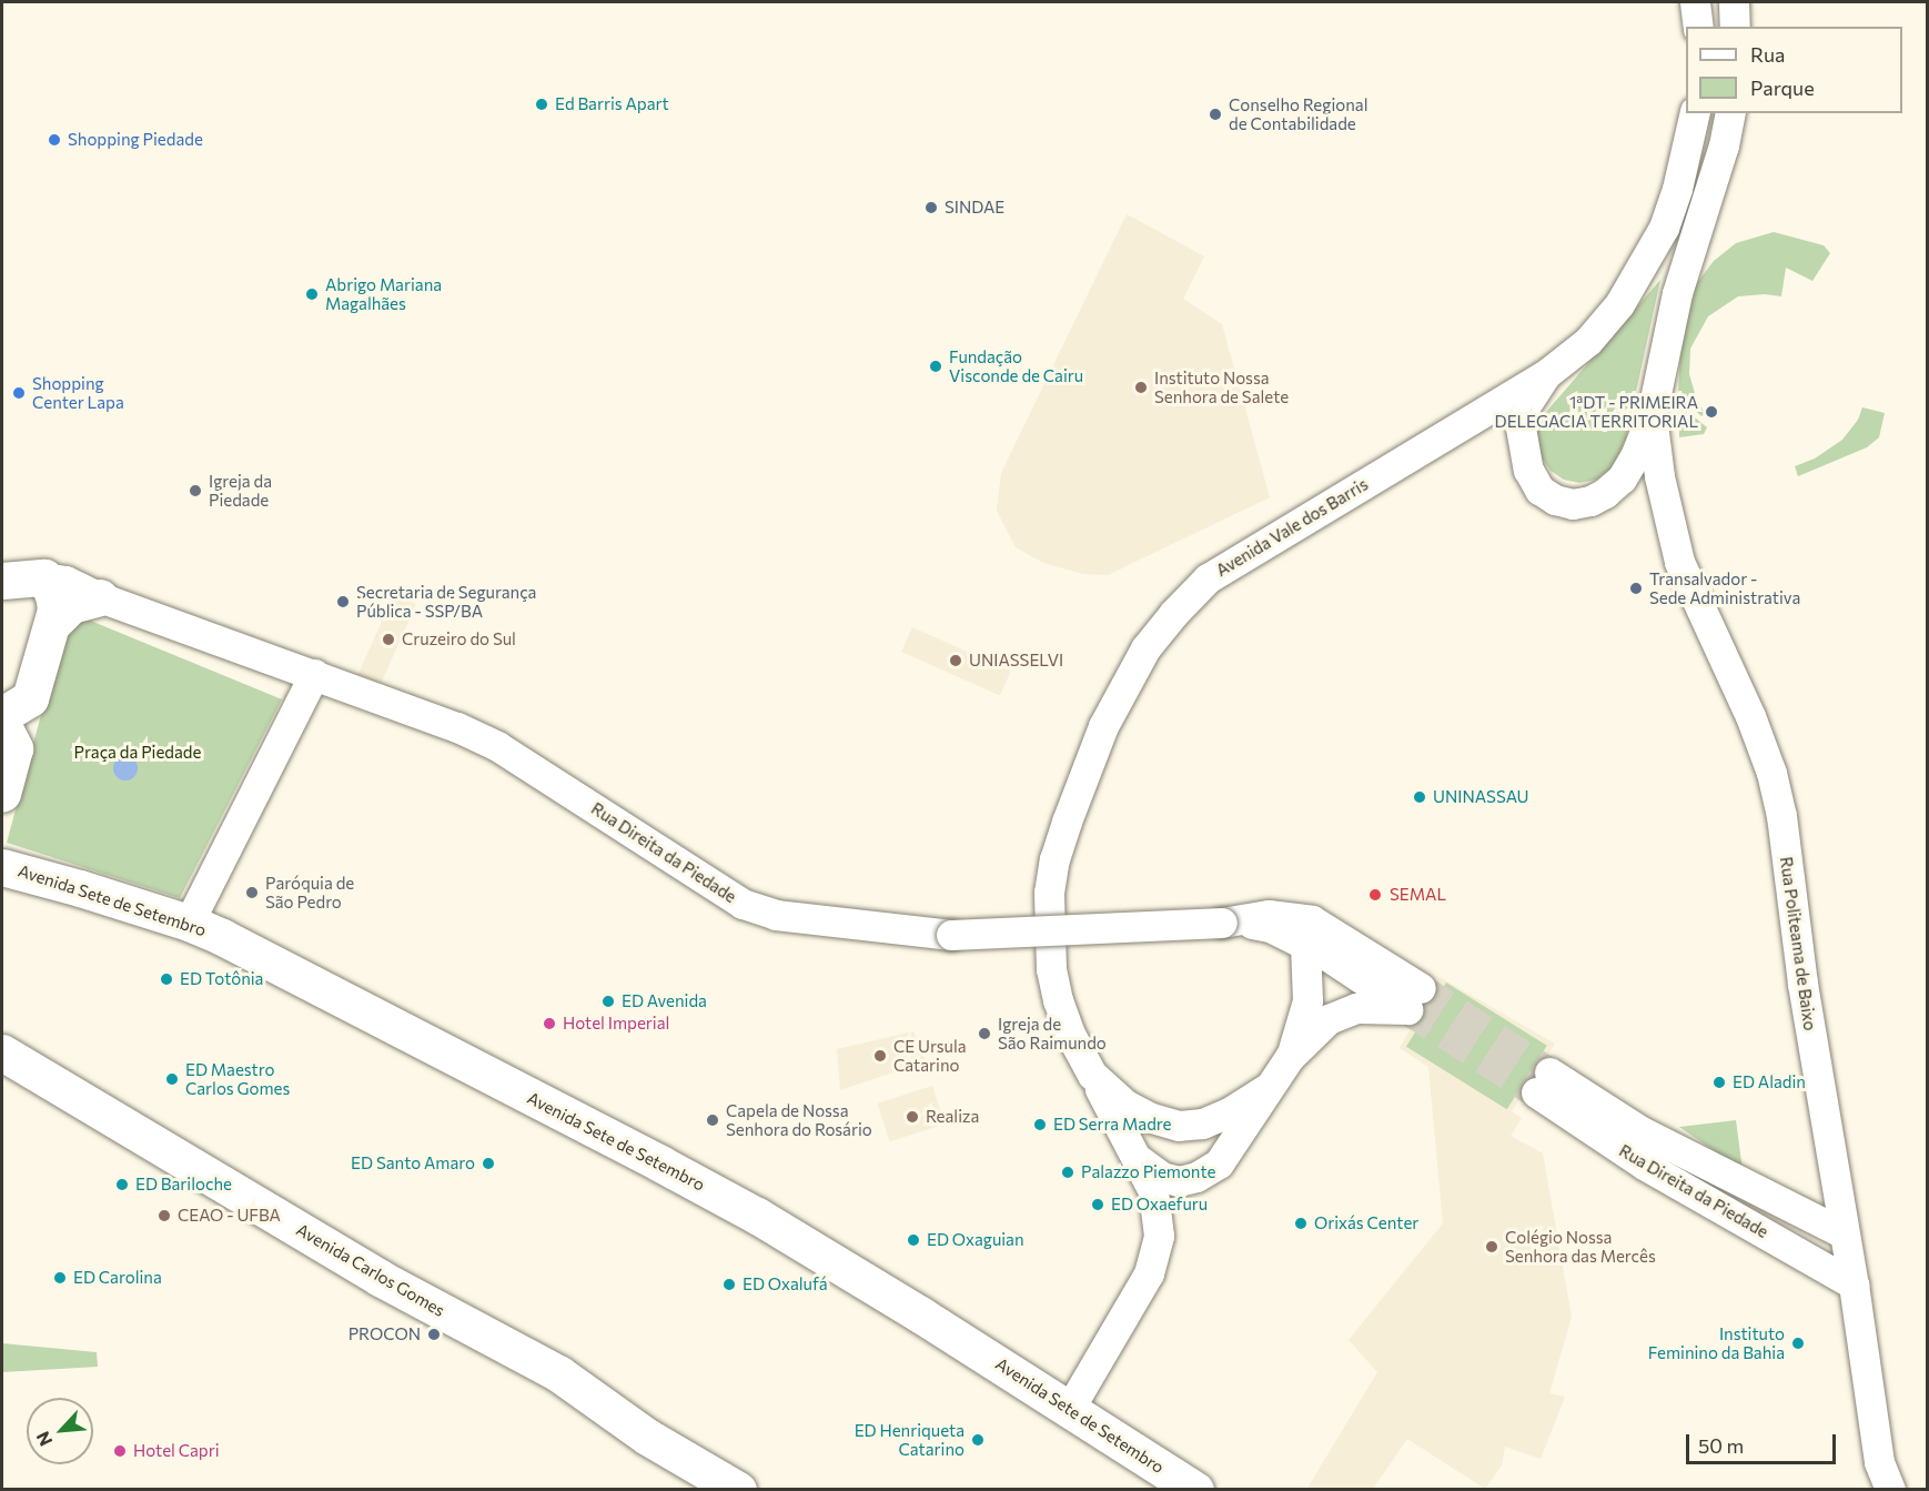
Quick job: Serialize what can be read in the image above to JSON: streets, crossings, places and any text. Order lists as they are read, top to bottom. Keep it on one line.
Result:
{"streets":{"main road":["Avenida Sete de Setembro","Avenida Carlos Gomes"],"street":["Avenida Vale dos Barris","Rua Direita da Piedade","Rua Politeama de Baixo"]},"crossings":[["Rua Direita da Piedade","Rua Politeama de Baixo"]],"parks":["Praça da Piedade"],"places":["Ed Barris Apart","Conselho Regional de Contabilidade","Shopping Piedade","SINDAE","Abrigo Mariana Magalhães","Fundação Visconde de Cairu","Instituto Nossa Senhora de Salete","Shopping Center Lapa","1ªDT - PRIMEIRA DELEGACIA TERRITORIAL","Igreja da Piedade","Transalvador - Sede Administrativa","Secretaria de Segurança Pública - SSP/BA","Cruzeiro do Sul","UNIASSELVI","UNINASSAU","Paróquia de São Pedro","SEMAL","ED Totônia","ED Avenida","Hotel Imperial","Igreja de São Raimundo","CE Ursula Catarino","ED Maestro Carlos Gomes","ED Aladin","Realiza","Capela de Nossa Senhora do Rosário","ED Serra Madre","ED Santo Amaro","Palazzo Piemonte","ED Bariloche","ED Oxaefuru","CEAO - UFBA","Orixás Center","ED Oxaguian","Colégio Nossa Senhora das Mercês","ED Carolina","ED Oxalufá","PROCON","Instituto Feminino da Bahia","ED Henriqueta Catarino","Hotel Capri"],"legend":["Rua","Parque"],"scale_bar":"50 m","north":"bottom left"}
